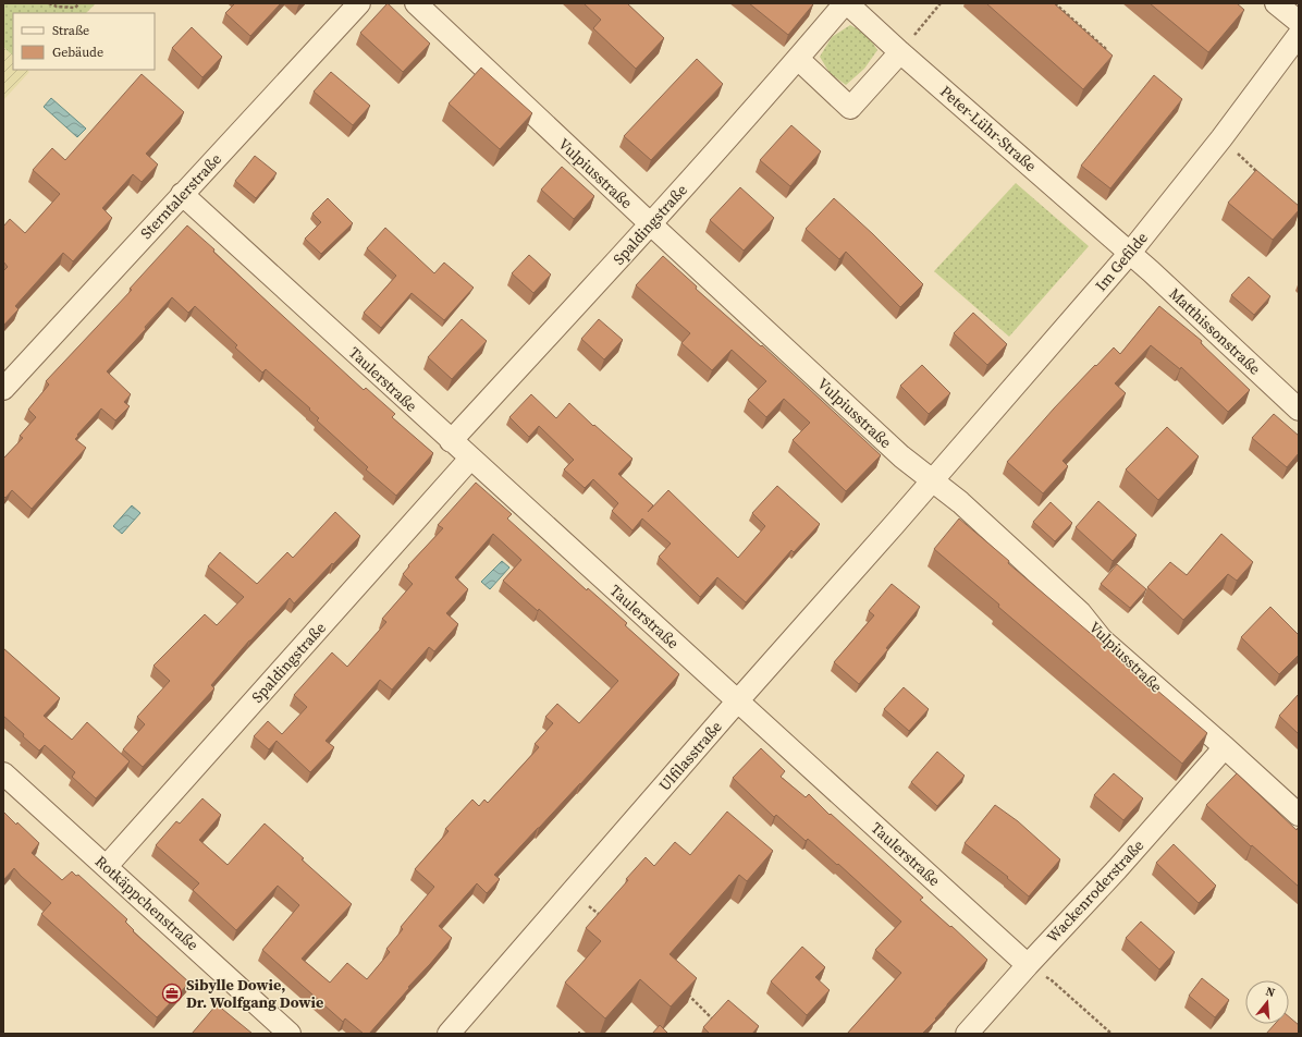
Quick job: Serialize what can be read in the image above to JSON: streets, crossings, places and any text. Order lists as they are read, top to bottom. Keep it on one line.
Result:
{"streets":{"street":["Peter-Lühr-Straße","Vulpiusstraße","Sterntalerstraße","Spaldingstraße","Im Gefilde","Matthissonstraße","Taulerstraße","Ulfilasstraße","Wackenroderstraße","Rotkäppchenstraße"]},"crossings":[["Peter-Lühr-Straße","Spaldingstraße"],["Peter-Lühr-Straße","Im Gefilde"],["Peter-Lühr-Straße","Matthissonstraße"],["Vulpiusstraße","Spaldingstraße"],["Vulpiusstraße","Im Gefilde"],["Vulpiusstraße","Ulfilasstraße"],["Vulpiusstraße","Wackenroderstraße"],["Sterntalerstraße","Taulerstraße"],["Spaldingstraße","Taulerstraße"],["Spaldingstraße","Rotkäppchenstraße"],["Im Gefilde","Matthissonstraße"],["Im Gefilde","Ulfilasstraße"],["Taulerstraße","Ulfilasstraße"],["Taulerstraße","Wackenroderstraße"]],"places":{"office":["Sibylle Dowie, Dr. Wolfgang Dowie"]},"legend":["Straße","Gebäude"],"north":"top"}
